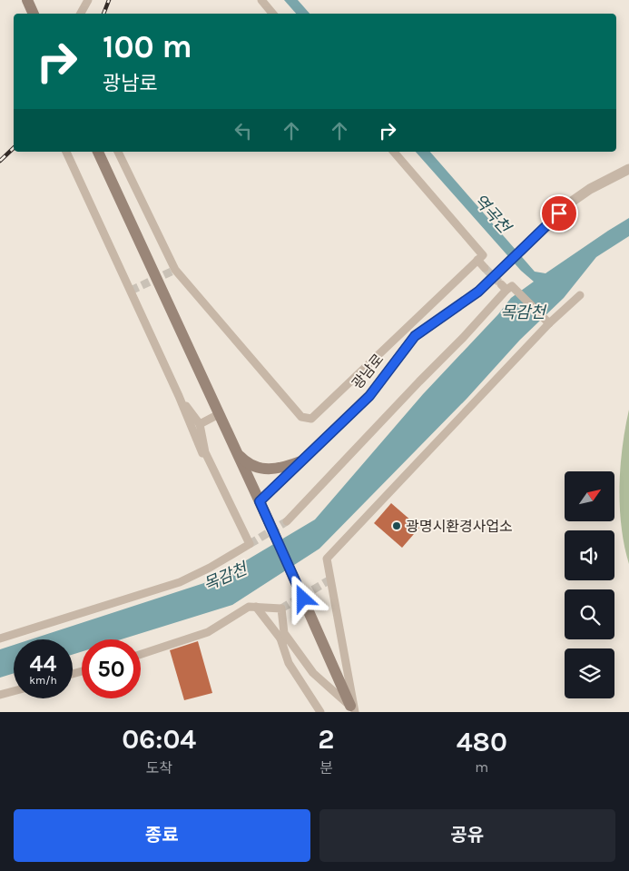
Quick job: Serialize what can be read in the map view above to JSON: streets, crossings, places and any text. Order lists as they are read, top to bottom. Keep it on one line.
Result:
{"streets":{"street":["광남로"]},"water":["역곡천","목감천"],"places":["광명시환경사업소"],"north":"top right","page":{"turn":["100 m","광남로"],"speed":"44 km/h","limit":"50","eta":["06:04","도착","2","분","480","m"],"buttons":["종료","공유"]}}
